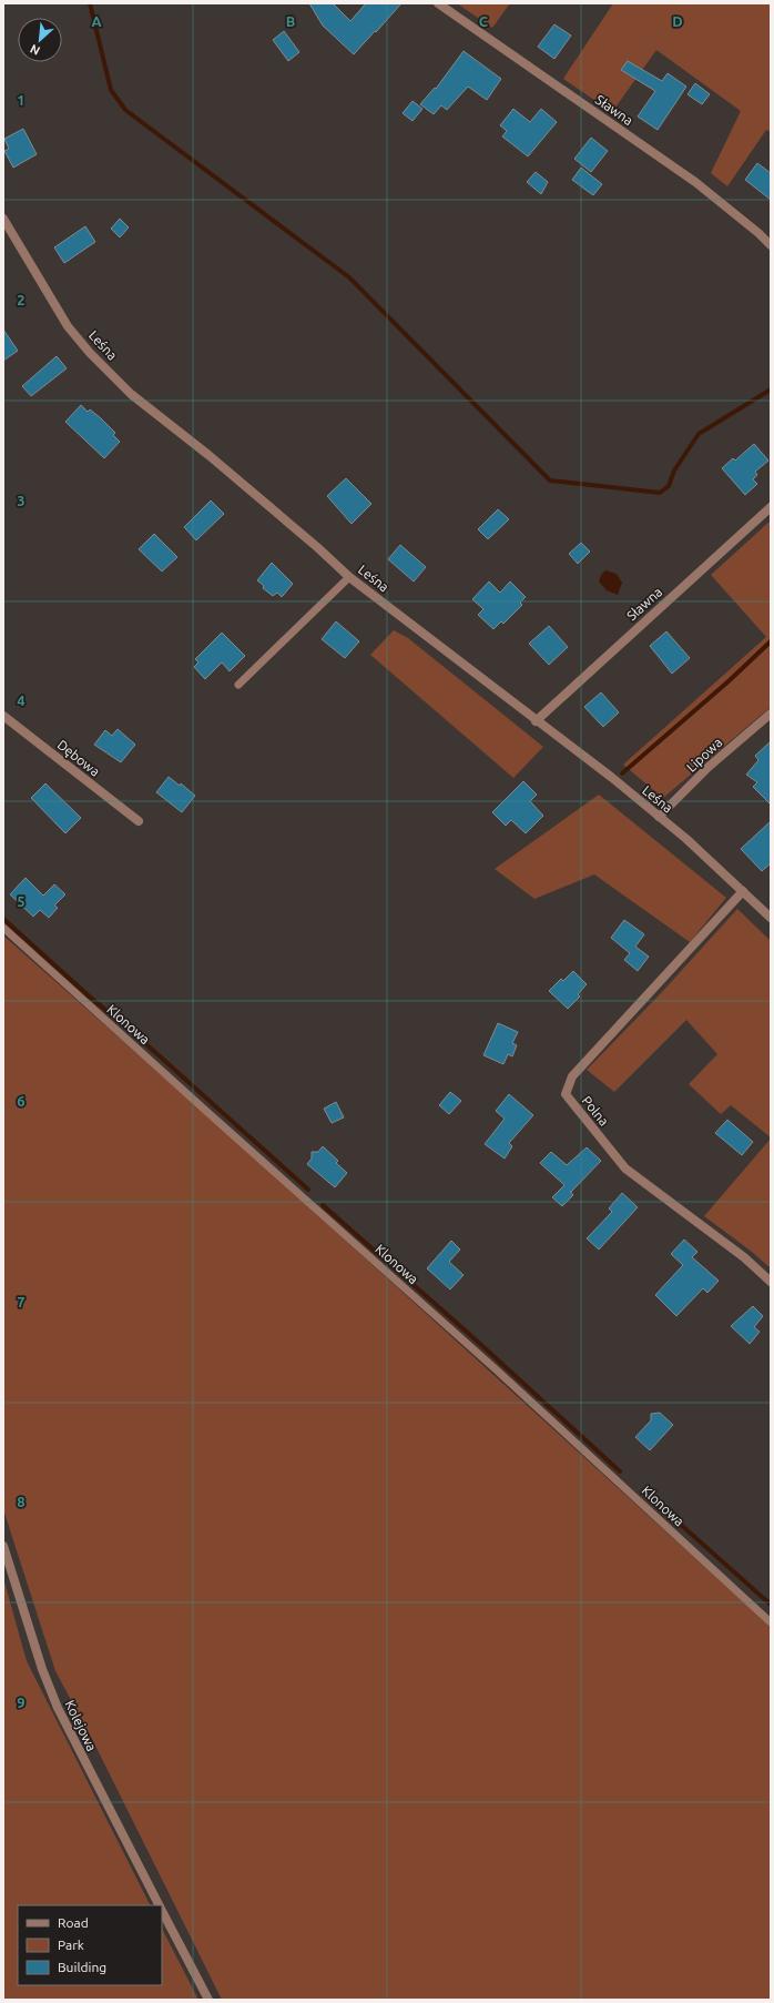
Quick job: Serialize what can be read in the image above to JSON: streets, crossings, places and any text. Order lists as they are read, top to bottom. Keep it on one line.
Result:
{"streets":{"street":["Sławna","Leśna","Lipowa","Dębowa","Polna","Kolejowa"],"lane":["Klonowa"]},"crossings":[["Sławna","Leśna"],["Leśna","Lipowa"],["Leśna","Polna"]],"legend":["Road","Park","Building"],"north":"bottom left","grid":{"columns":["A","B","C","D"],"rows":["1","2","3","4","5","6","7","8","9"]}}
